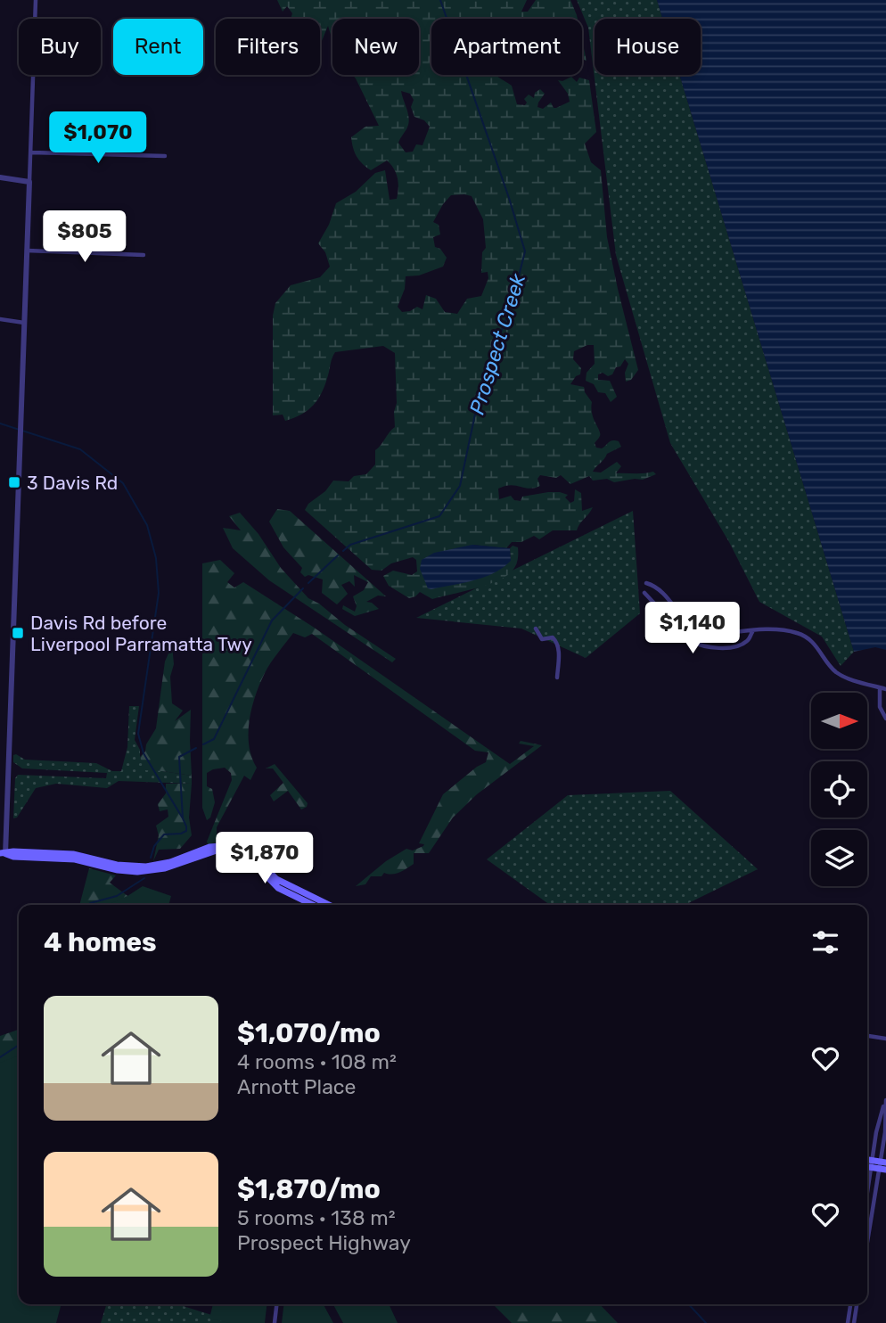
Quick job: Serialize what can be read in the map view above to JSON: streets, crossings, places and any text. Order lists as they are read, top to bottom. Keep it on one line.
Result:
{"water":["Prospect Creek"],"places":{"transit":["3 Davis Rd","Davis Rd before Liverpool Parramatta Twy"]},"north":"right","page":{"chip":["Buy","Rent","Filters","New","Apartment","House"],"price":["$1,070","$805","$1,140","$1,870"],"heading":"4 homes","list":[{"name":"$1,070/mo","note":"4 rooms · 108 m² · Arnott Place"},{"name":"$1,870/mo","note":"5 rooms · 138 m² · Prospect Highway"}]}}
